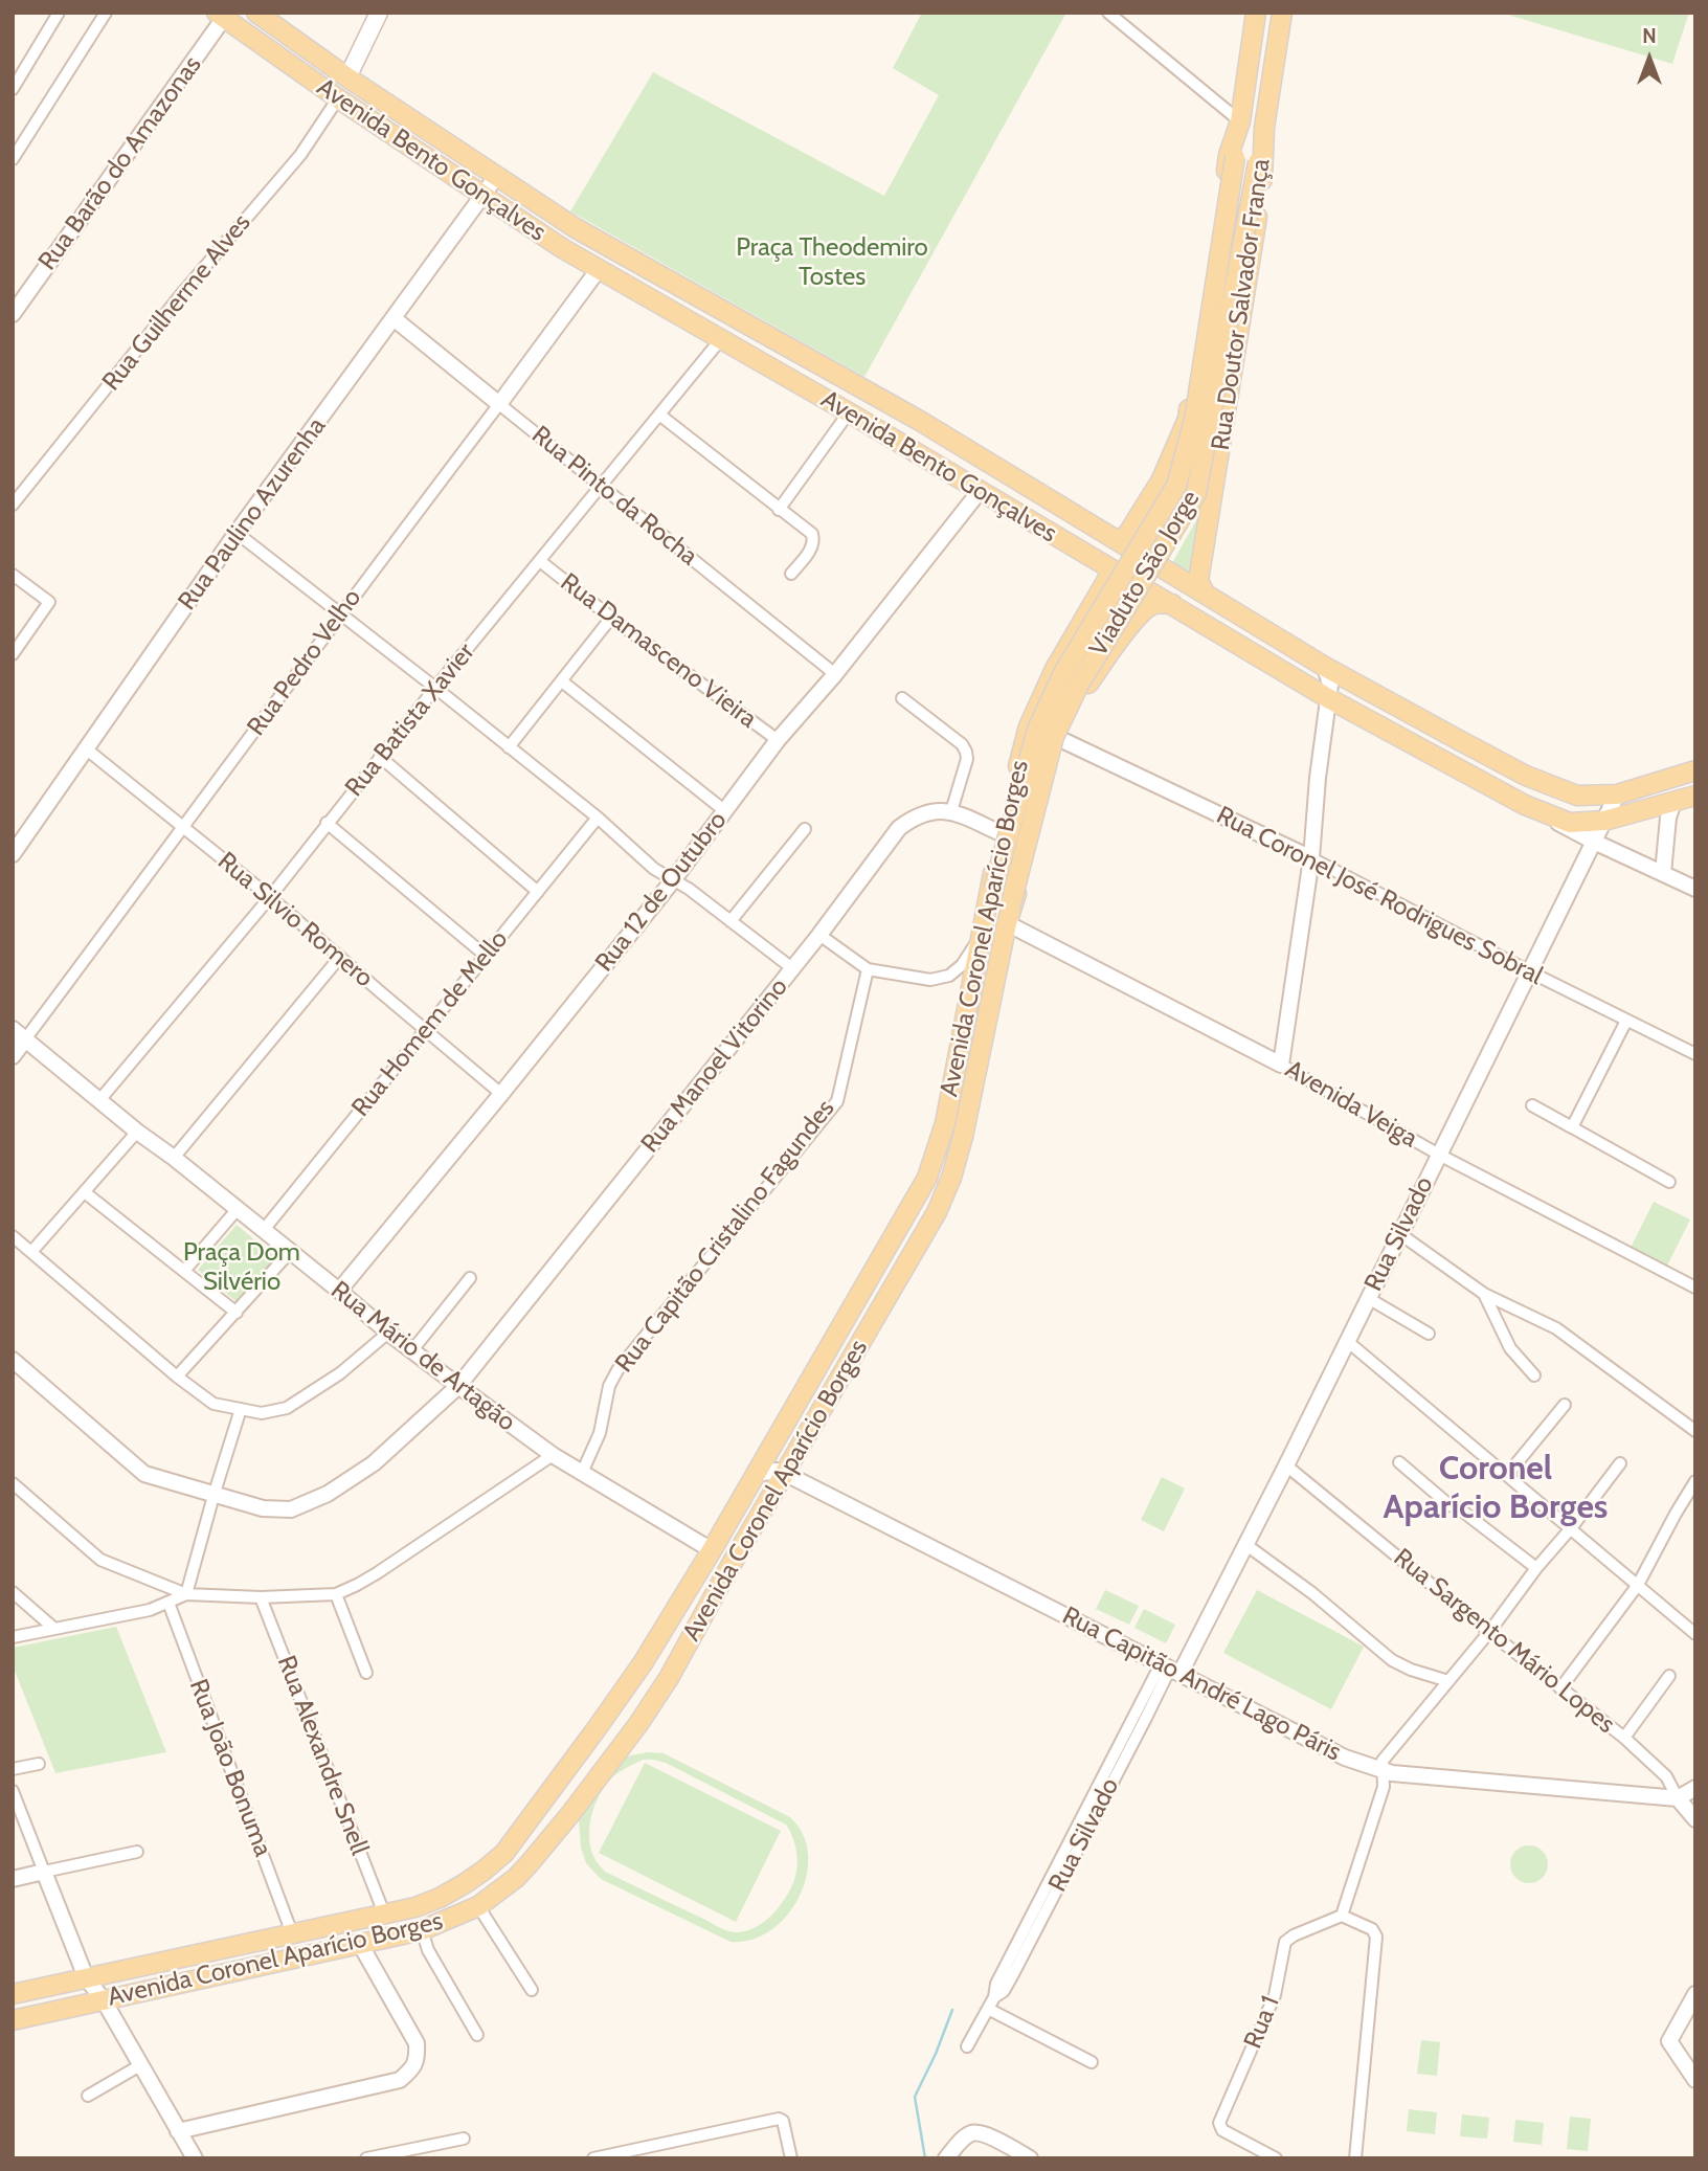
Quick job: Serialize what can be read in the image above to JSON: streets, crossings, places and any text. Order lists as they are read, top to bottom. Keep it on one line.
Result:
{"streets":{"main road":["Avenida Bento Gonçalves","Rua Doutor Salvador França","Viaduto São Jorge","Avenida Coronel Aparício Borges"],"street":["Rua Barão do Amazonas","Rua Guilherme Alves","Rua Pinto da Rocha","Rua Paulino Azurenha","Rua Damasceno Vieira","Rua Pedro Velho","Rua Batista Xavier","Rua 12 de Outubro","Rua Coronel José Rodrigues Sobral","Rua Silvio Romero","Rua Homem de Mello","Rua Manoel Vitorino","Avenida Veiga","Rua Silvado","Rua Capitão Cristalino Fagundes","Rua Mário de Artagão","Rua Sargento Mário Lopes","Rua Capitão André Lago Páris","Rua Alexandre Snell","Rua João Bonuma","Rua 1"]},"crossings":[["Avenida Bento Gonçalves","Rua Barão do Amazonas"],["Avenida Bento Gonçalves","Rua Guilherme Alves"],["Avenida Bento Gonçalves","Rua Doutor Salvador França"],["Avenida Bento Gonçalves","Rua Paulino Azurenha"],["Avenida Bento Gonçalves","Rua Pedro Velho"],["Avenida Bento Gonçalves","Rua Batista Xavier"],["Avenida Bento Gonçalves","Rua 12 de Outubro"],["Avenida Bento Gonçalves","Avenida Coronel Aparício Borges"],["Avenida Bento Gonçalves","Rua Silvado"],["Rua Doutor Salvador França","Viaduto São Jorge"],["Rua Pinto da Rocha","Rua Paulino Azurenha"],["Rua Pinto da Rocha","Rua Pedro Velho"],["Rua Pinto da Rocha","Rua Batista Xavier"],["Rua Pinto da Rocha","Rua 12 de Outubro"],["Rua Paulino Azurenha","Rua Silvio Romero"],["Viaduto São Jorge","Avenida Coronel Aparício Borges"],["Viaduto São Jorge","Avenida Veiga"],["Rua Damasceno Vieira","Rua Batista Xavier"],["Rua Damasceno Vieira","Rua 12 de Outubro"],["Rua Pedro Velho","Rua Silvio Romero"],["Rua Pedro Velho","Rua Mário de Artagão"],["Rua Batista Xavier","Rua Silvio Romero"],["Rua Batista Xavier","Rua Mário de Artagão"],["Rua 12 de Outubro","Rua Silvio Romero"],["Rua 12 de Outubro","Rua Mário de Artagão"],["Rua Coronel José Rodrigues Sobral","Avenida Coronel Aparício Borges"],["Rua Coronel José Rodrigues Sobral","Rua Silvado"],["Rua Silvio Romero","Rua Homem de Mello"],["Avenida Coronel Aparício Borges","Avenida Veiga"],["Avenida Coronel Aparício Borges","Rua Mário de Artagão"],["Avenida Coronel Aparício Borges","Rua Capitão André Lago Páris"],["Avenida Coronel Aparício Borges","Rua Alexandre Snell"],["Avenida Coronel Aparício Borges","Rua João Bonuma"],["Rua Homem de Mello","Rua Mário de Artagão"],["Rua Manoel Vitorino","Rua Mário de Artagão"],["Avenida Veiga","Rua Silvado"],["Rua Silvado","Rua Sargento Mário Lopes"],["Rua Silvado","Rua Capitão André Lago Páris"],["Rua Capitão Cristalino Fagundes","Rua Mário de Artagão"],["Rua Sargento Mário Lopes","Rua Capitão André Lago Páris"]],"districts":["Coronel Aparício Borges"],"parks":["Praça Theodemiro Tostes","Praça Dom Silvério"],"north":"top"}
